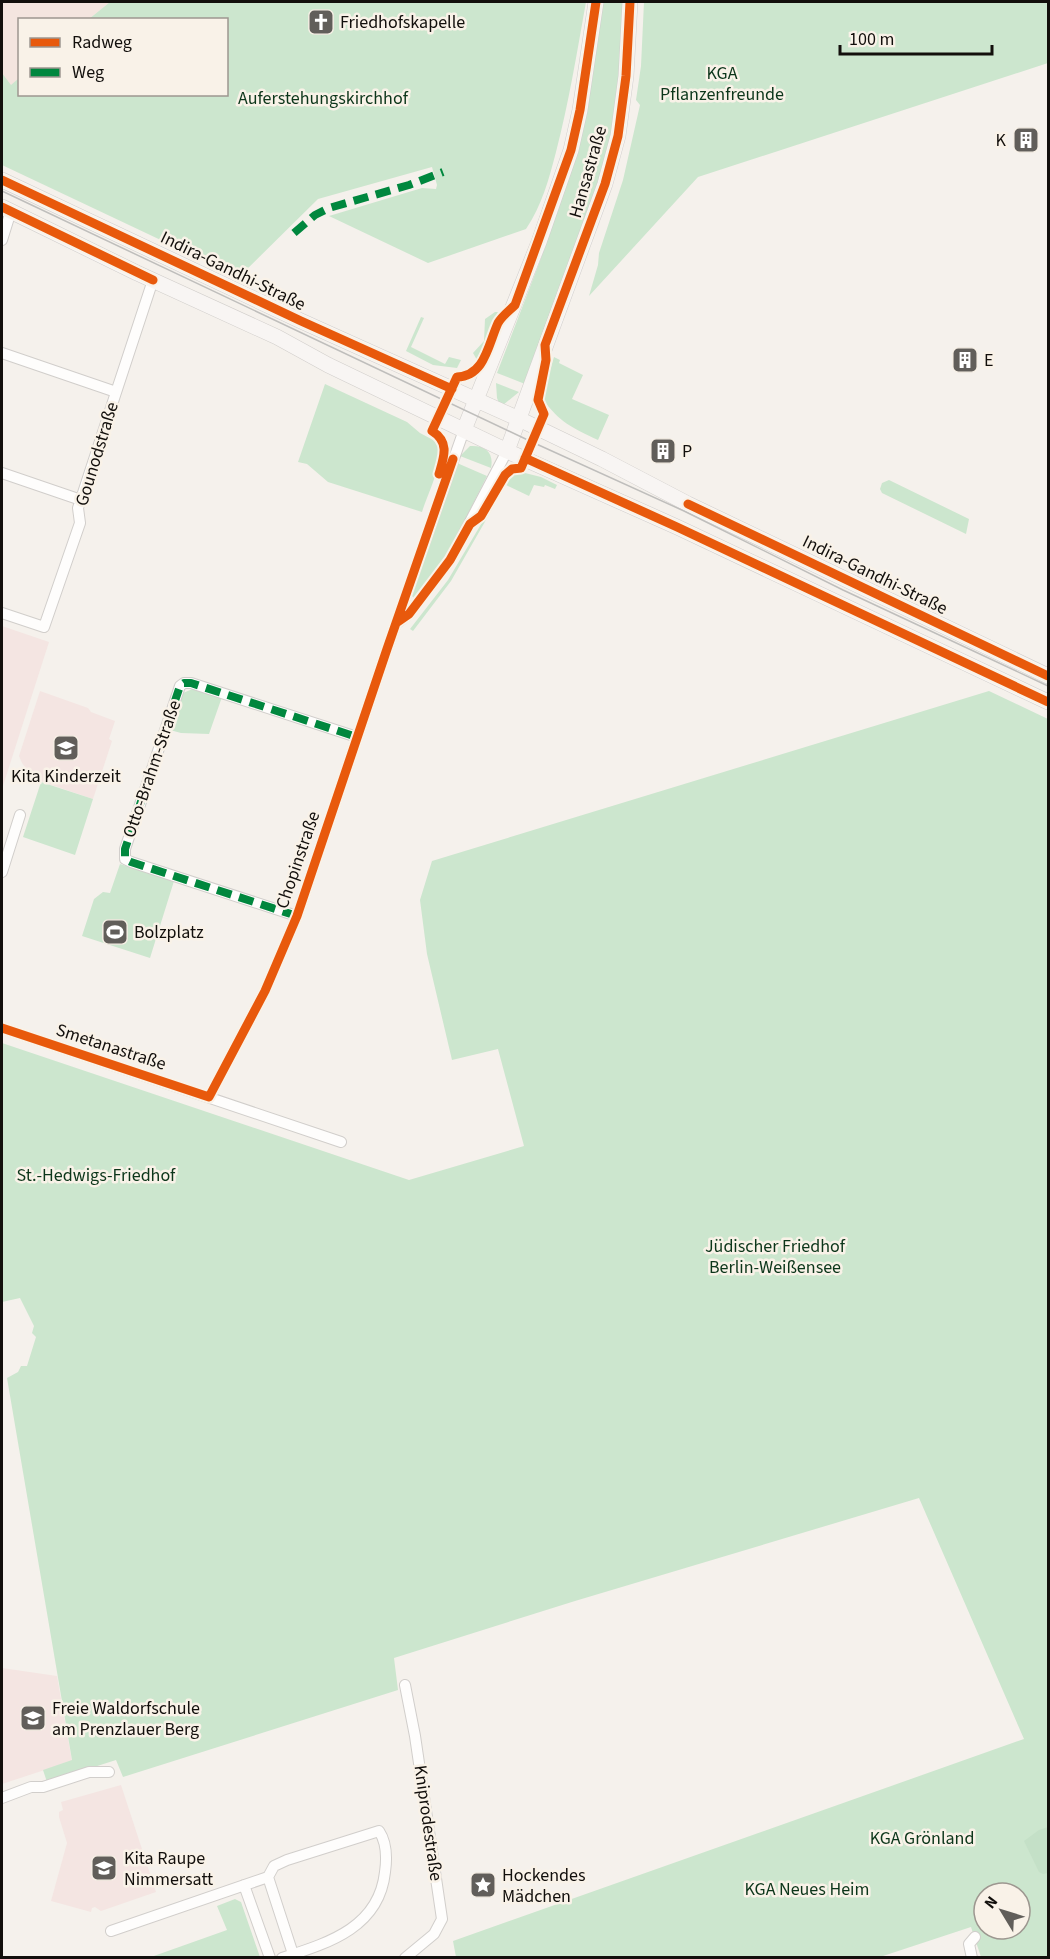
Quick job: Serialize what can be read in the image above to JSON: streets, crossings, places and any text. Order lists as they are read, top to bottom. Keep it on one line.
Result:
{"streets":{"main road":["Hansastraße","Indira-Gandhi-Straße"],"street":["Gounodstraße","Otto-Brahm-Straße","Chopinstraße","Smetanastraße","Kniprodestraße"]},"crossings":[["Hansastraße","Indira-Gandhi-Straße"],["Hansastraße","Chopinstraße"],["Otto-Brahm-Straße","Chopinstraße"],["Chopinstraße","Smetanastraße"]],"parks":["KGA Pflanzenfreunde","Auferstehungskirchhof","St.-Hedwigs-Friedhof","Jüdischer Friedhof Berlin-Weißensee","KGA Grönland","KGA Neues Heim"],"places":{"church":["Friedhofskapelle"],"building":["K","E","P"],"school or university":["Kita Kinderzeit","Freie Waldorfschule am Prenzlauer Berg","Kita Raupe Nimmersatt"],"sports":["Bolzplatz"],"place":["Hockendes Mädchen"]},"legend":["Radweg","Weg"],"scale_bar":"100 m","north":"top left"}
